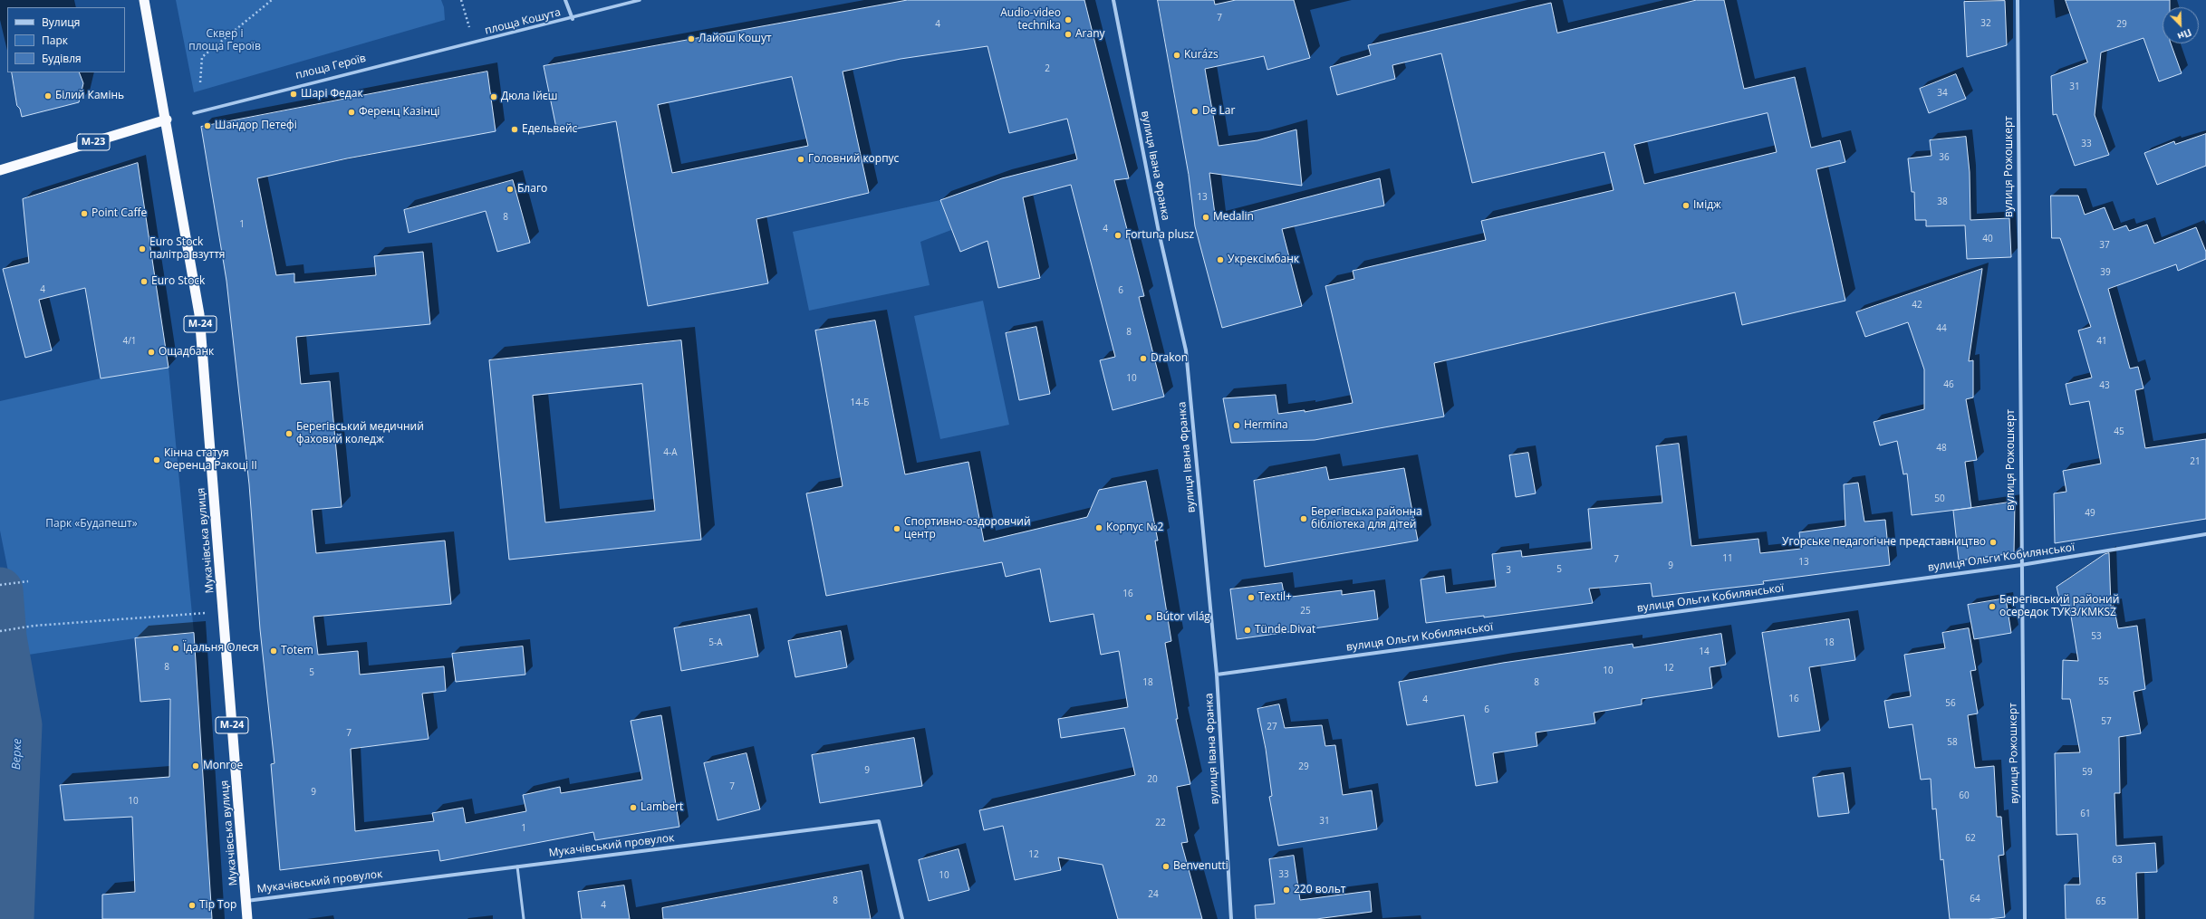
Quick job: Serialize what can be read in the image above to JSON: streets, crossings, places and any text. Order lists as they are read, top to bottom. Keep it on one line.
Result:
{"streets":{"highway":["М-23","М-24","Мукачівська вулиця"],"street":["площа Кошута","площа Героїв","вулиця Івана Франка","вулиця Рожошкерт","вулиця Ольги Кобилянської","Мукачівський провулок"]},"crossings":[["площа Кошута","площа Героїв"],["М-23","М-24"],["М-23","Мукачівська вулиця"],["вулиця Івана Франка","вулиця Ольги Кобилянської"],["вулиця Рожошкерт","вулиця Ольги Кобилянської"],["М-24","Мукачівська вулиця"],["Мукачівська вулиця","Мукачівський провулок"]],"water":["Верке"],"parks":["Сквер і площа Героїв","Парк «Будапешт»"],"places":["Audio-video technika","Arany","Лайош Кошут","Kurázs","Шарі Федак","Білий Камінь","Дюла Ійєш","De Lar","Ференц Казінці","Шандор Петефі","Едельвейс","Головний корпус","Благо","Імідж","Point Caffe","Medalin","Fortuna plusz","Euro Stock палітра взуття","Укрексімбанк","Euro Stock","Ощадбанк","Drakon","Hermina","Берегівський медичний фаховий коледж","Кінна статуя Ференца Ракоці II","Берегівська районна бібліотека для дітей","Корпус №2","Спортивно-оздоровчий центр","Угорське педагогічне представництво","Textil+","Берегівський районий осередок ТУКЗ/KMKSZ","Bútor világ","Tünde Divat","Їдальня Олеся","Totem","Monroe","Lambert","Benvenutti","220 вольт","Tip Top"],"house_numbers":["7","32","4","29","2","31","34","33","36","13","38","8","1","4","40","37","39","4","6","42","44","8","4/1","41","10","46","43","14-Б","45","48","4-А","21","50","49","11","7","13","9","5","3","16","25","53","5-А","18","14","8","12","10","5","55","18","8","16","4","56","6","57","27","7","58","29","9","59","20","7","9","60","10","61","31","22","1","62","12","63","33","10","24","64","8","65","4"],"legend":["Вулиця","Парк","Будівля"],"north":"bottom right"}
